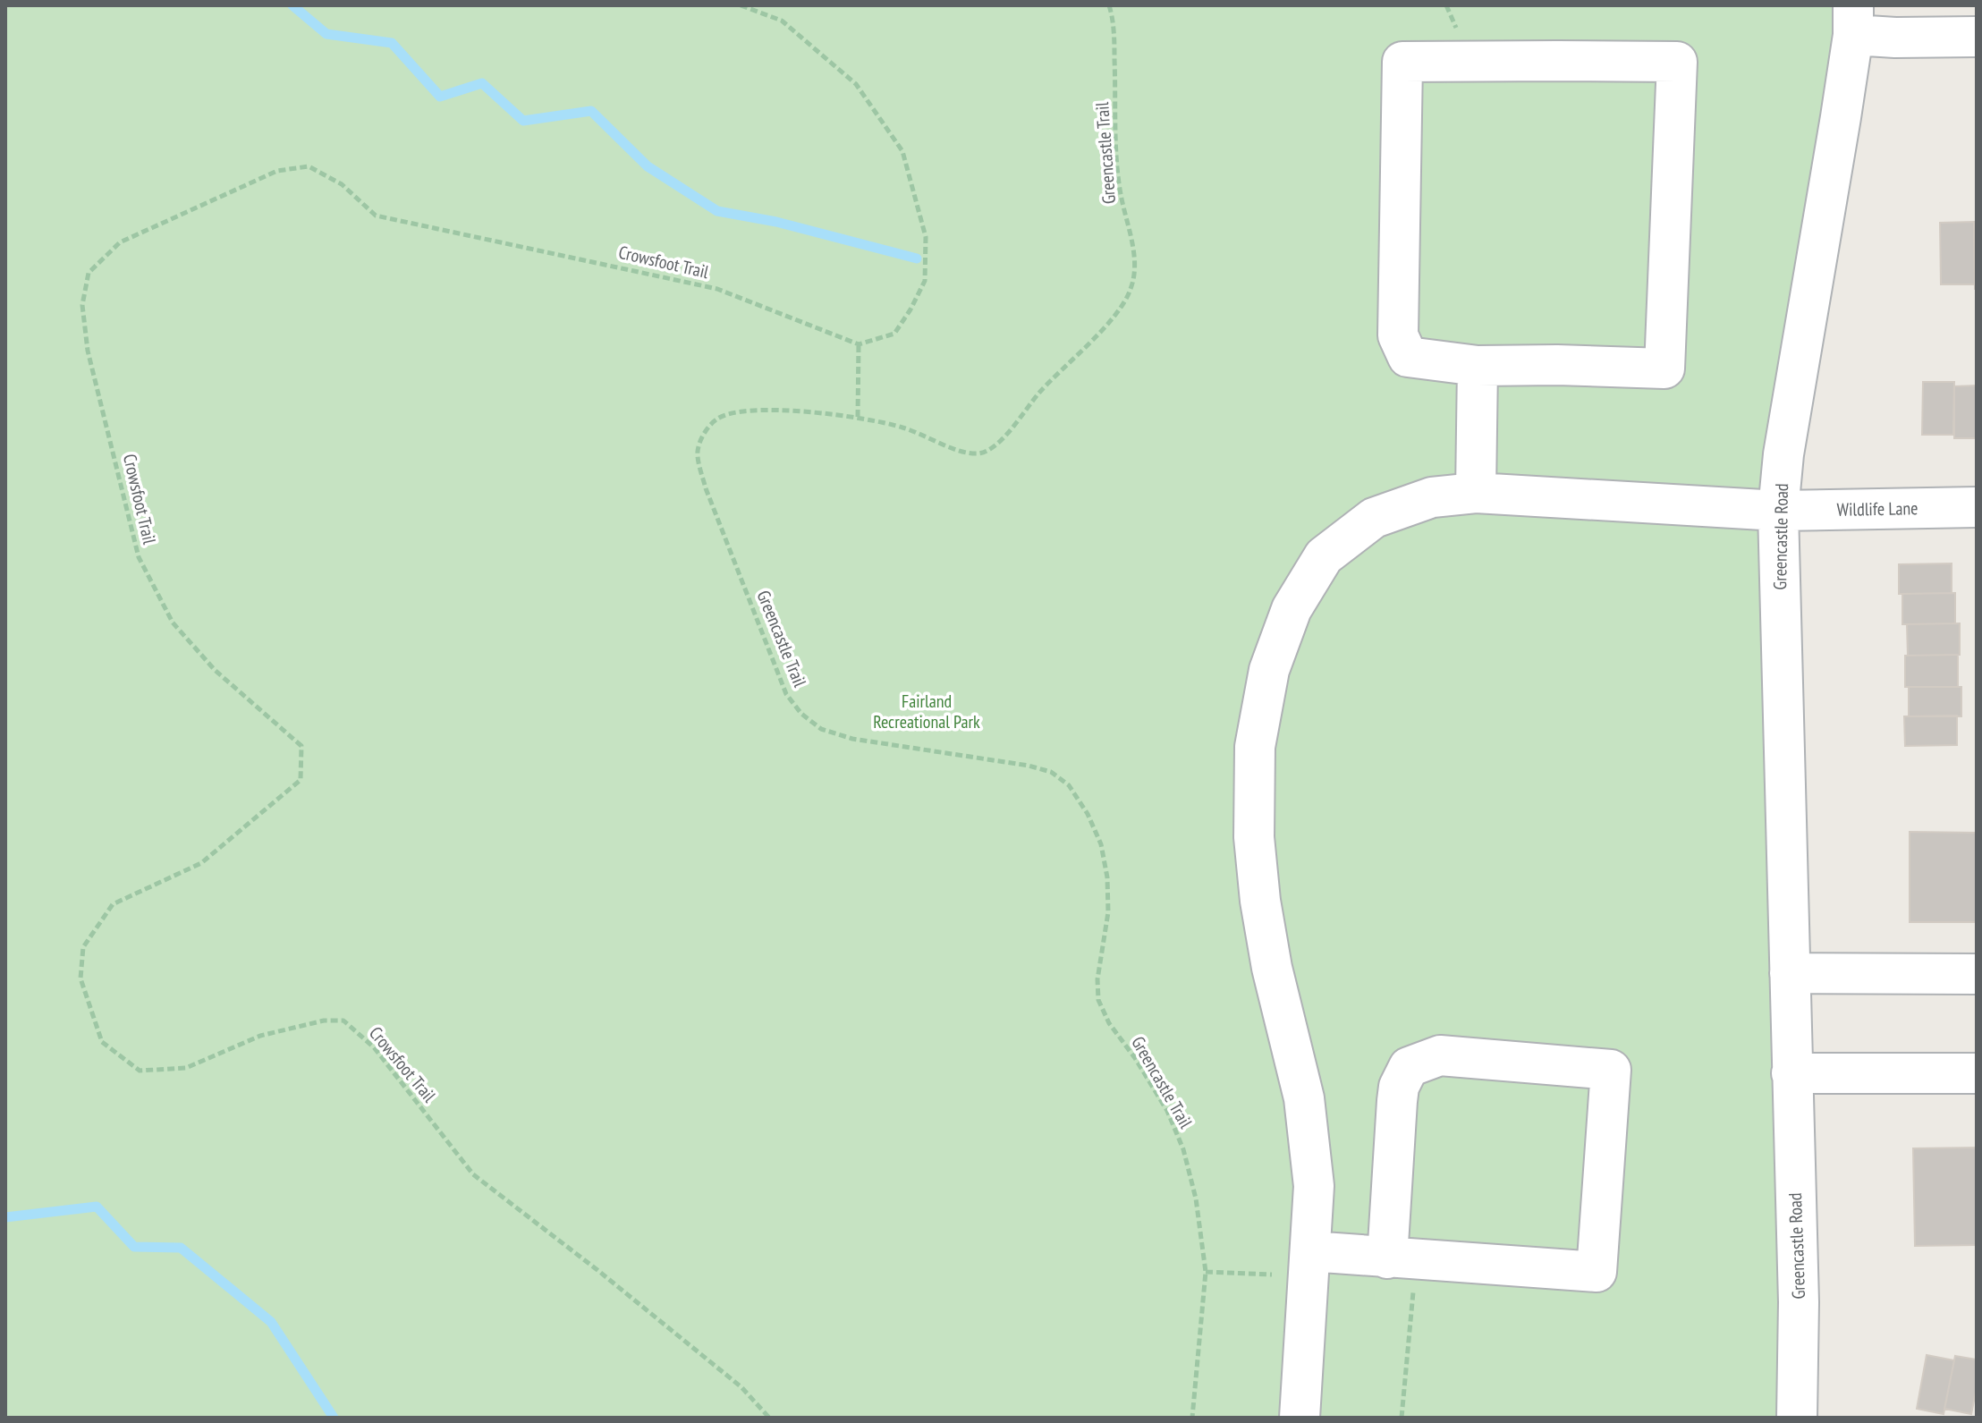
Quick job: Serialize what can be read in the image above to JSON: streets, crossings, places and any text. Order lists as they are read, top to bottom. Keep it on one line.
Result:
{"streets":{"street":["Wildlife Lane","Greencastle Road"],"path":["Greencastle Trail","Crowsfoot Trail"]},"crossings":[["Wildlife Lane","Greencastle Road"]],"parks":["Fairland Recreational Park"]}
